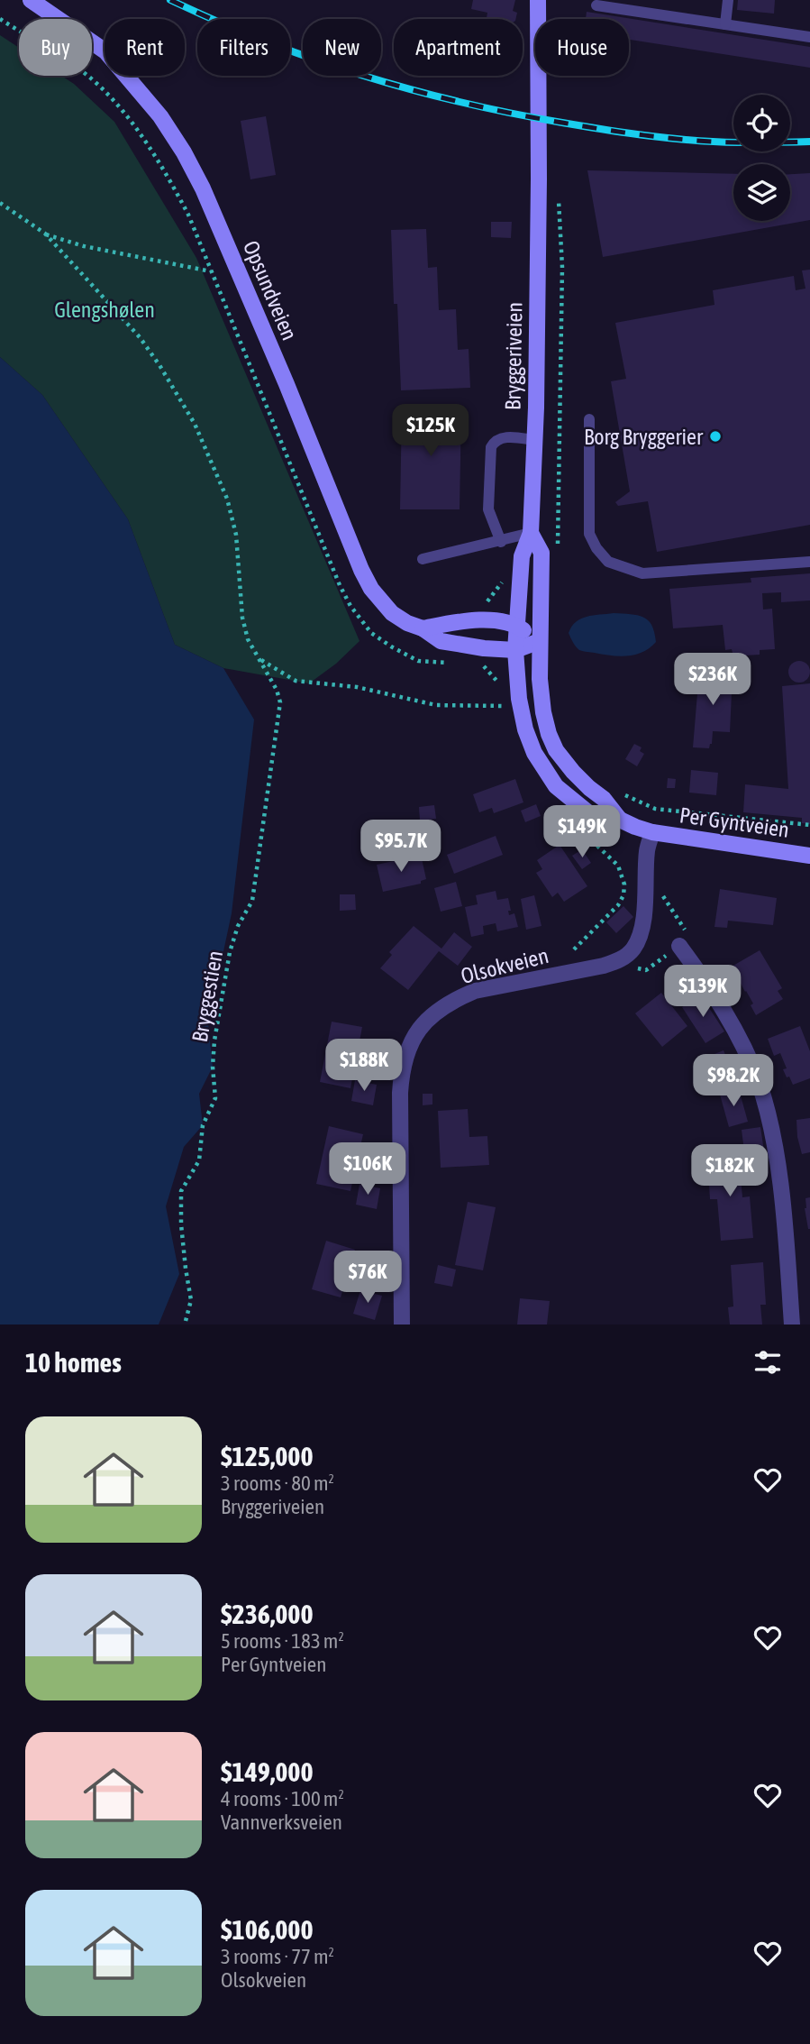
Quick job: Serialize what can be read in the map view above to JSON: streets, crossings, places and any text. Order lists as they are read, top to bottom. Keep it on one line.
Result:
{"streets":{"main road":["Opsundveien","Bryggeriveien","Per Gyntveien"],"street":["Olsokveien"],"path":["Bryggestien"]},"crossings":[["Opsundveien","Bryggeriveien"],["Bryggeriveien","Per Gyntveien"]],"parks":["Glengshølen"],"places":["Borg Bryggerier"],"page":{"chip":["Buy","Rent","Filters","New","Apartment","House"],"price":["$125K","$236K","$149K","$95.7K","$139K","$188K","$98.2K","$106K","$182K","$76K"],"heading":"10 homes","list":[{"name":"$125,000","note":"3 rooms · 80 m² · Bryggeriveien"},{"name":"$236,000","note":"5 rooms · 183 m² · Per Gyntveien"},{"name":"$149,000","note":"4 rooms · 100 m² · Vannverksveien"},{"name":"$106,000","note":"3 rooms · 77 m² · Olsokveien"}]}}
